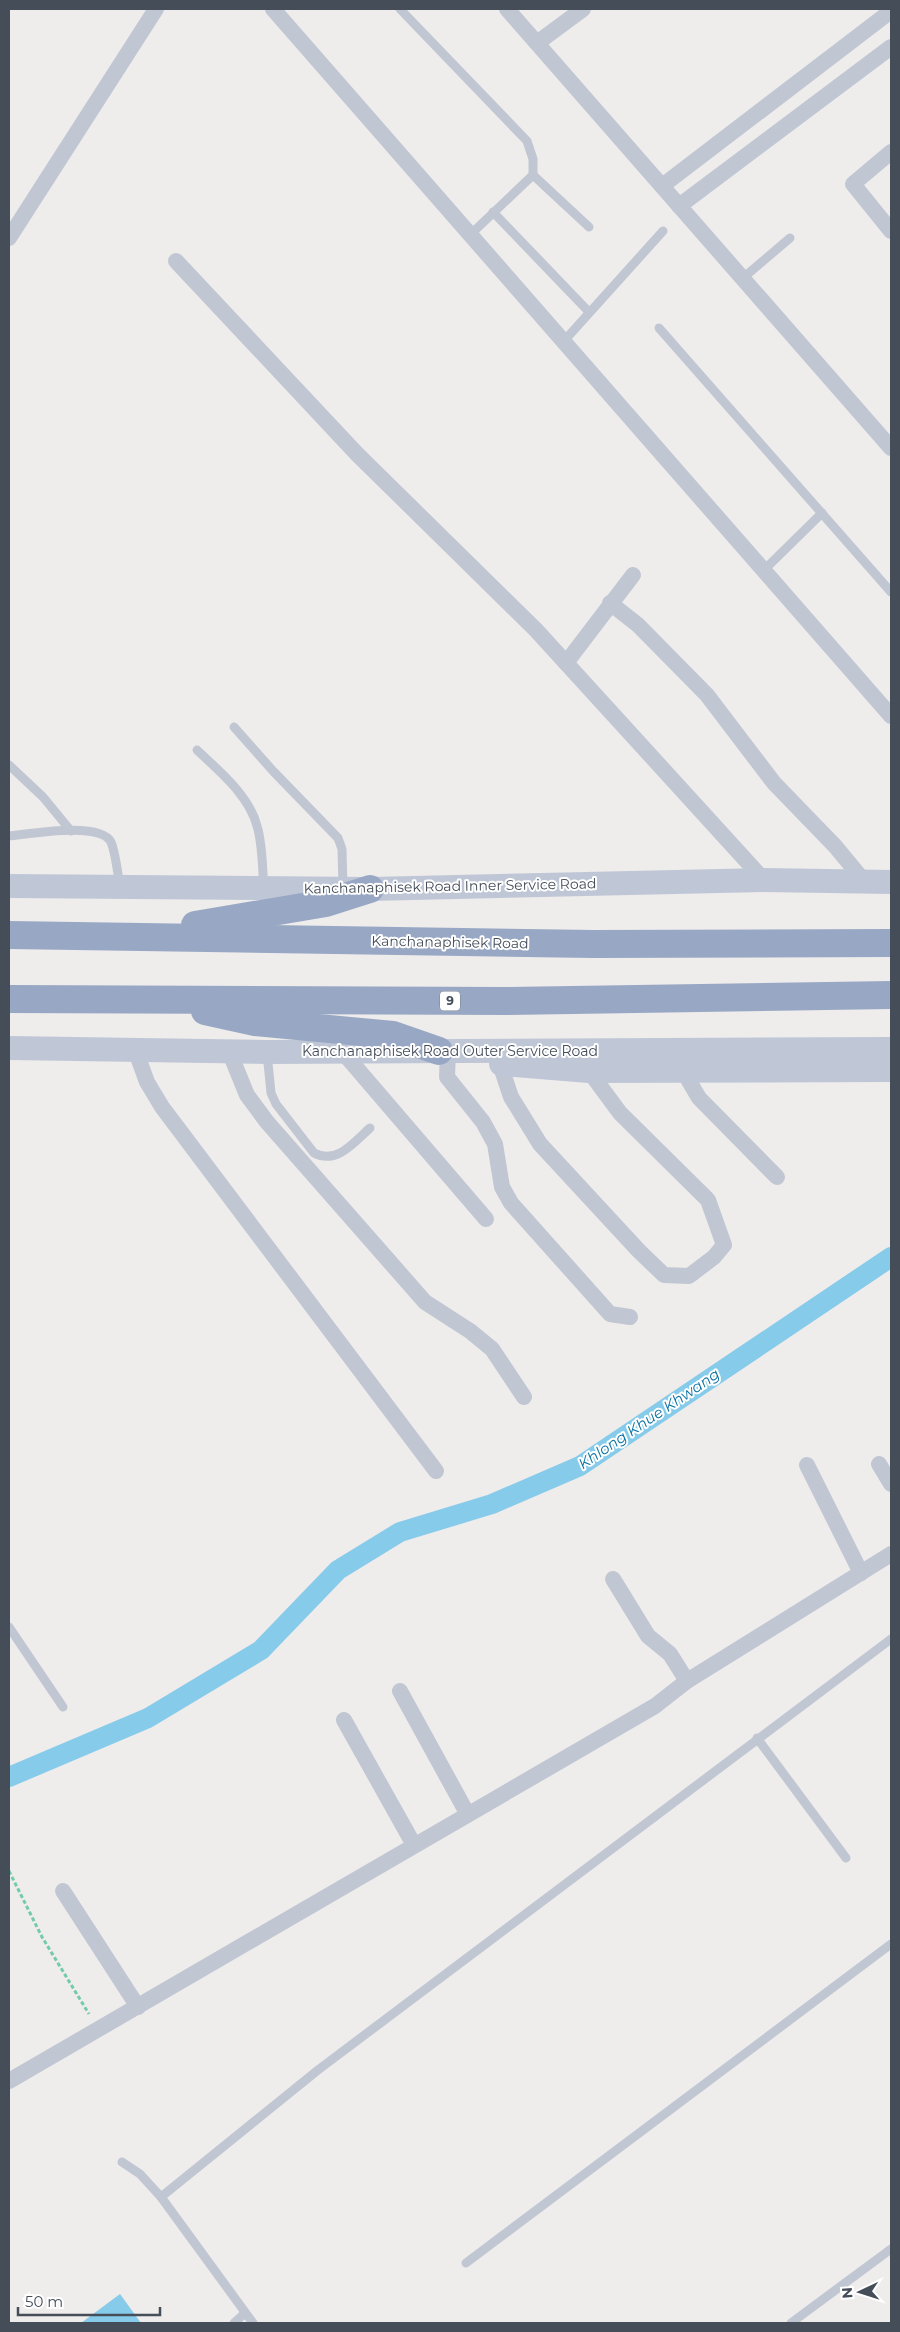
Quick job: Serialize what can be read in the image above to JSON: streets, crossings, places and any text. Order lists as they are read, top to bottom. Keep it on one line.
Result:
{"streets":{"highway":["Kanchanaphisek Road","9"],"main road":["Kanchanaphisek Road Inner Service Road","Kanchanaphisek Road Outer Service Road"]},"water":["Khlong Khue Khwang"],"scale_bar":"50 m","north":"left"}
